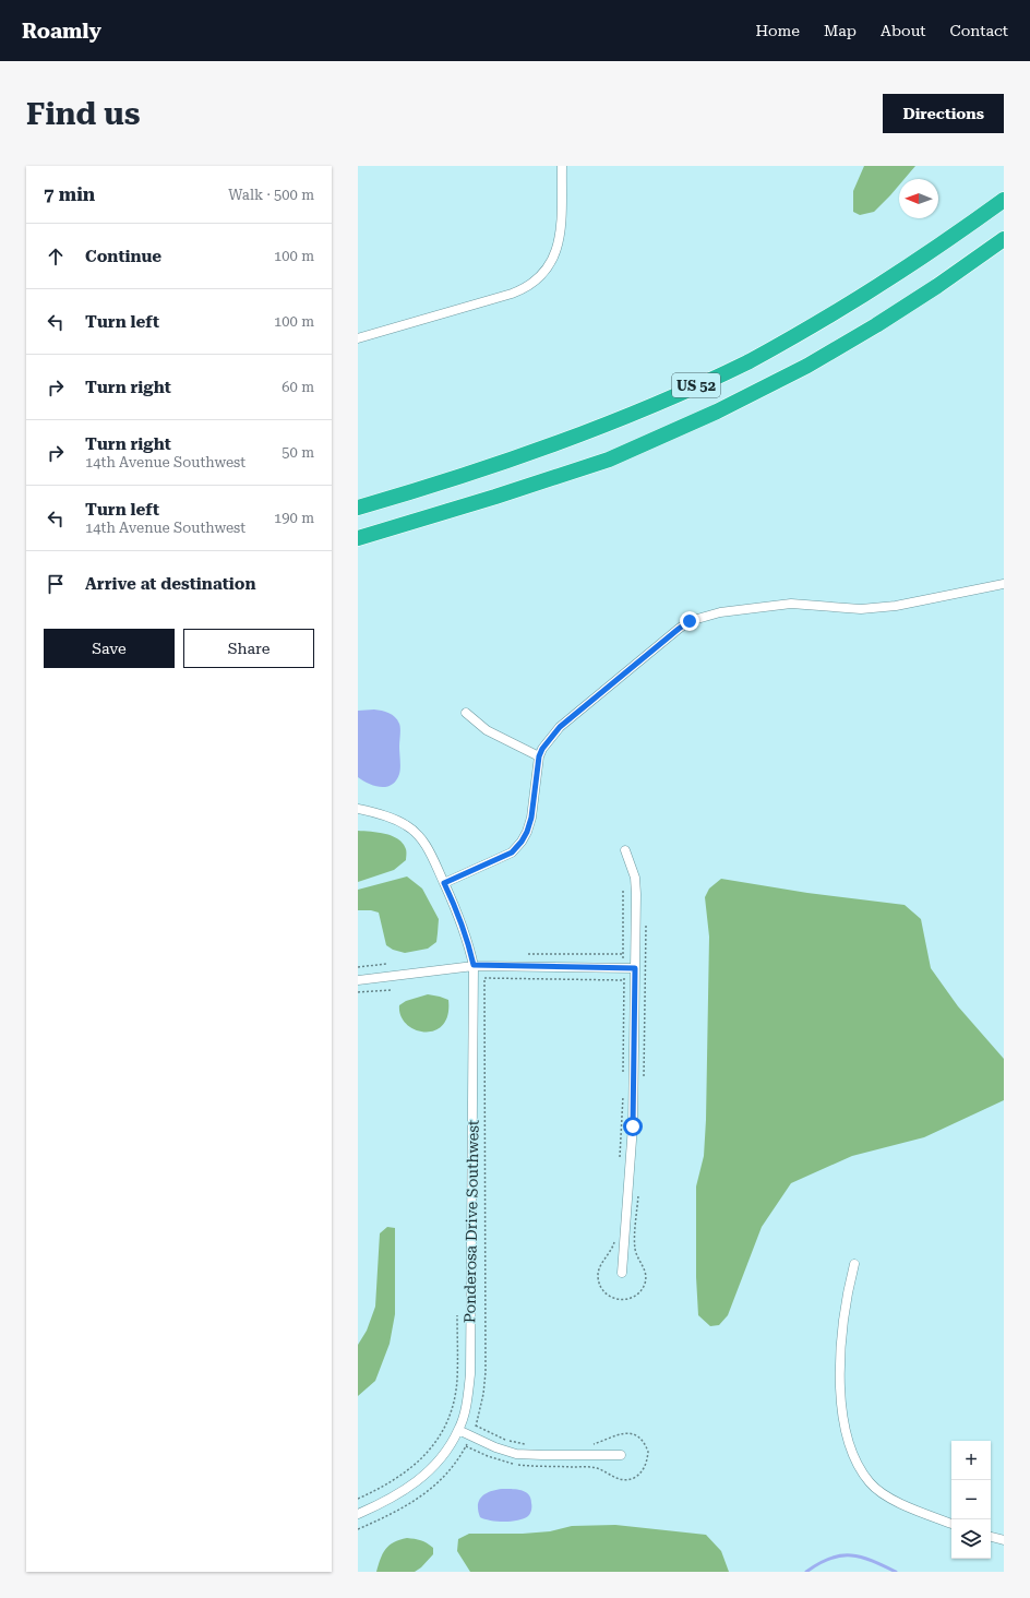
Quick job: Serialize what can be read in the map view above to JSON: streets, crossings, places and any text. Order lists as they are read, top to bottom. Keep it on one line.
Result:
{"streets":{"highway":["US 52"],"street":["Ponderosa Drive Southwest"]},"north":"left","page":{"header":"Roamly","nav":["Home","Map","About","Contact"],"buttons":["Directions",["Save","Share"]],"title":"Find us","heading":["7 min","Walk · 500 m"],"list":[["Continue","100 m"],["Turn left","100 m"],["Turn right","60 m"],["Turn right","14th Avenue Southwest","50 m"],["Turn left","14th Avenue Southwest","190 m"],"Arrive at destination"],"map_buttons":["+","−"]}}
